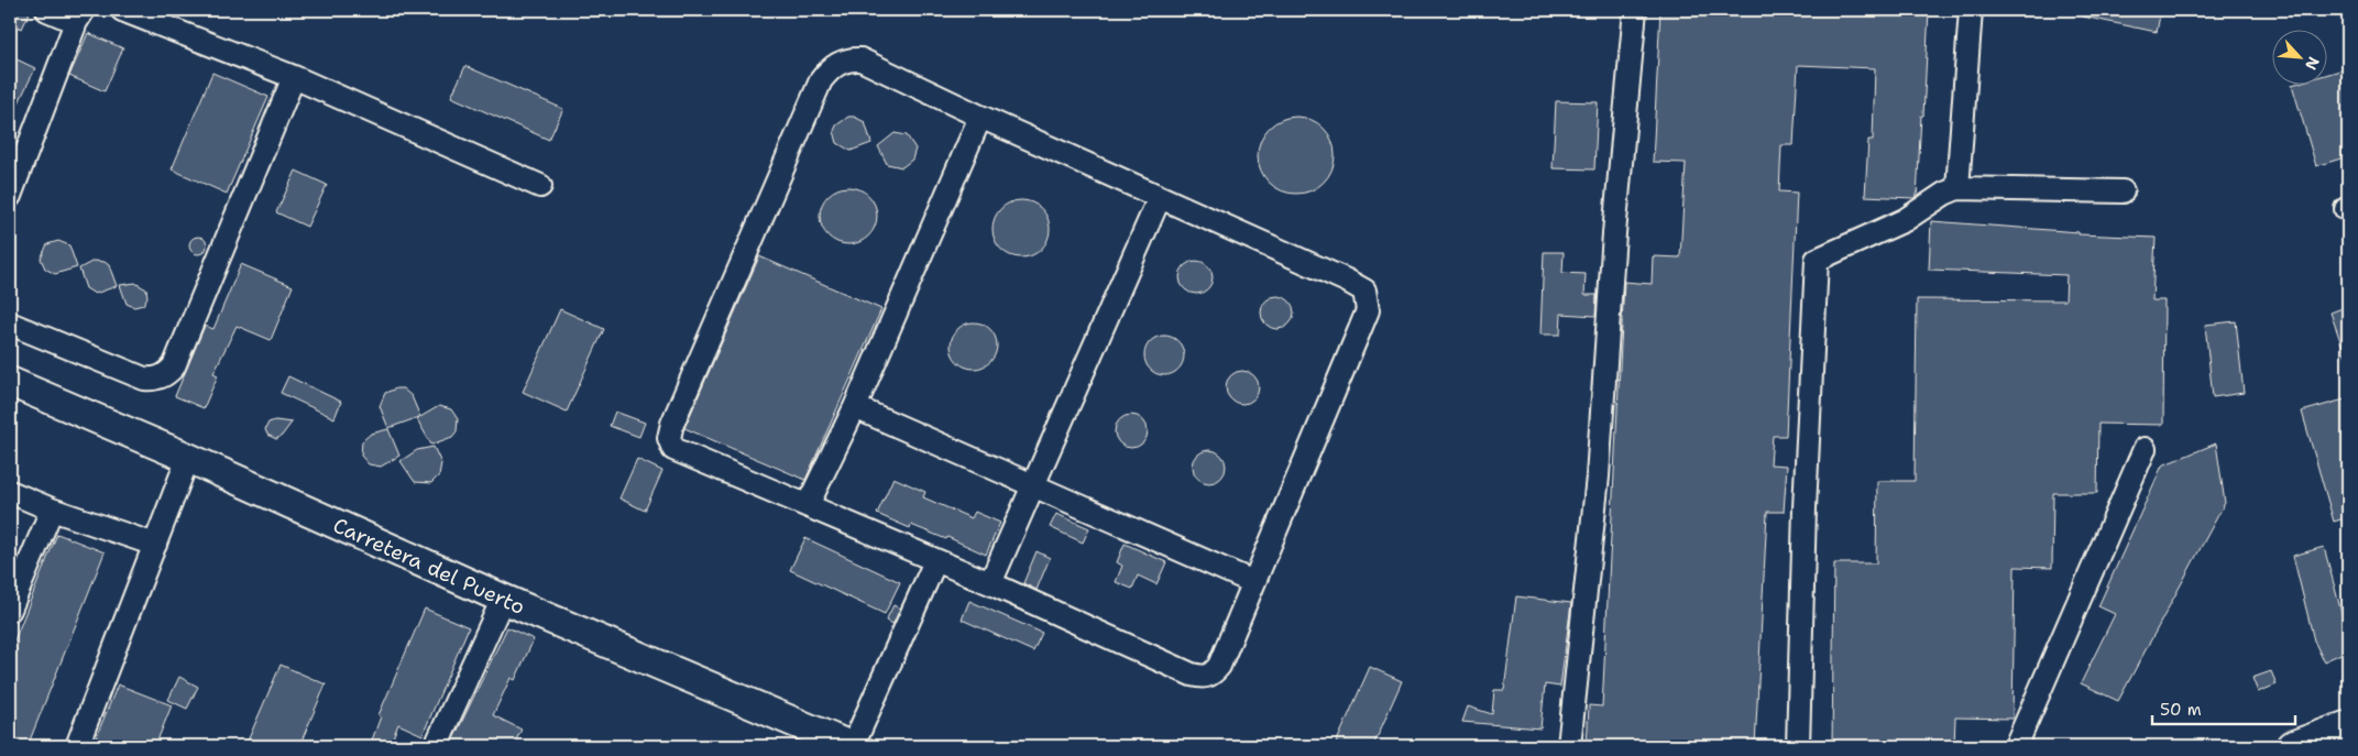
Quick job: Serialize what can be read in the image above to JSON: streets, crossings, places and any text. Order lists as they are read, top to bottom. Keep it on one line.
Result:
{"streets":{"main road":["Carretera del Puerto"]},"scale_bar":"50 m","north":"bottom right"}
